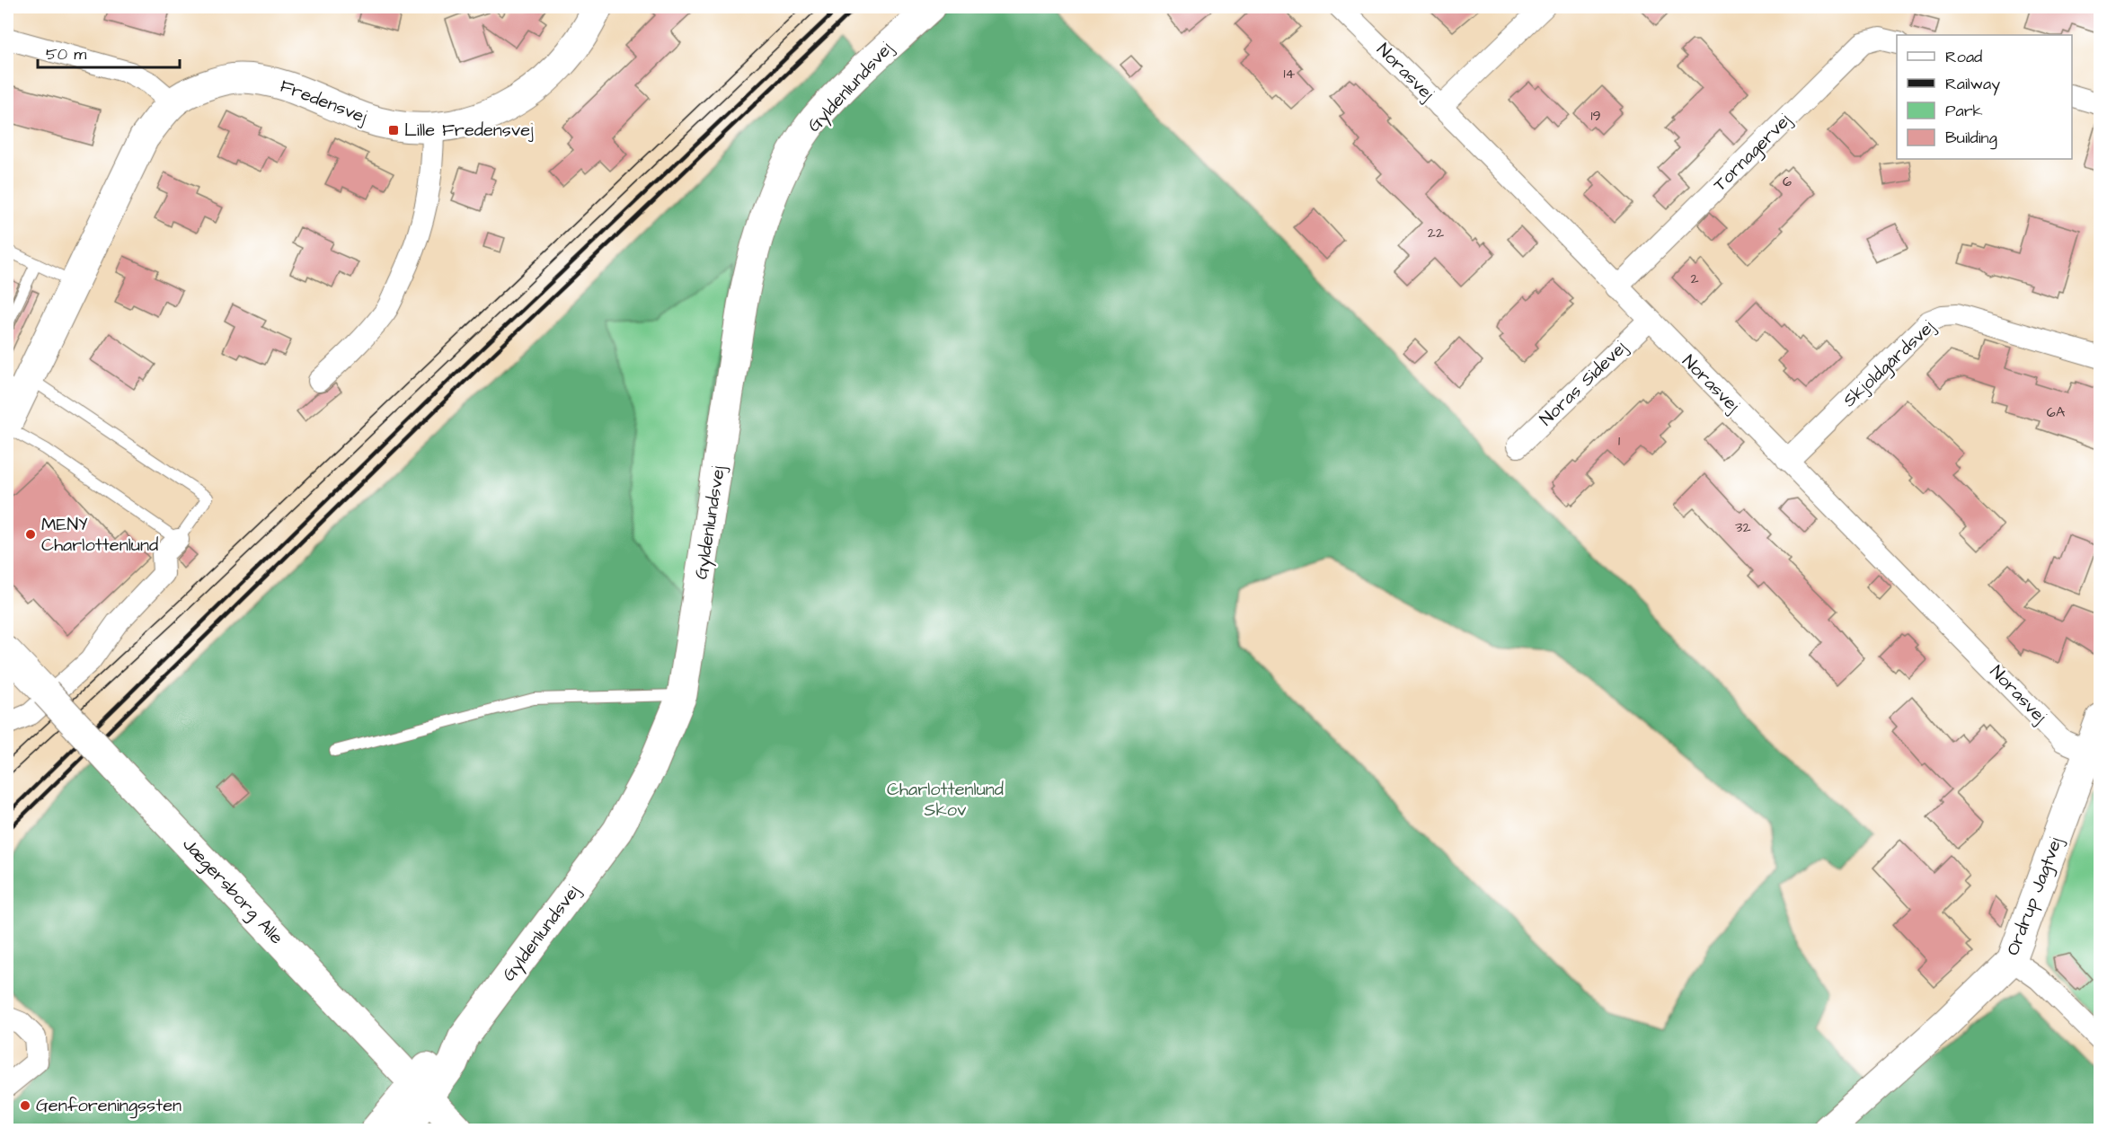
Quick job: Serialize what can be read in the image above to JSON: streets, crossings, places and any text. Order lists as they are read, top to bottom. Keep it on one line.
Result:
{"streets":{"street":["Norasvej","Gyldenlundsvej","Fredensvej","Tornagervej","Skjoldgårdsvej","Noras Sidevej","Jægersborg Alle","Ordrup Jagtvej"]},"crossings":[["Norasvej","Tornagervej"],["Norasvej","Skjoldgårdsvej"],["Norasvej","Noras Sidevej"],["Norasvej","Ordrup Jagtvej"],["Gyldenlundsvej","Jægersborg Alle"]],"parks":["Charlottenlund Skov"],"places":{"transit":["Lille Fredensvej"],"other":["MENY Charlottenlund","Genforeningssten"]},"house_numbers":["14","19","6","22","2","6A","1","32"],"legend":["Road","Railway","Park","Building"],"scale_bar":"50 m"}
